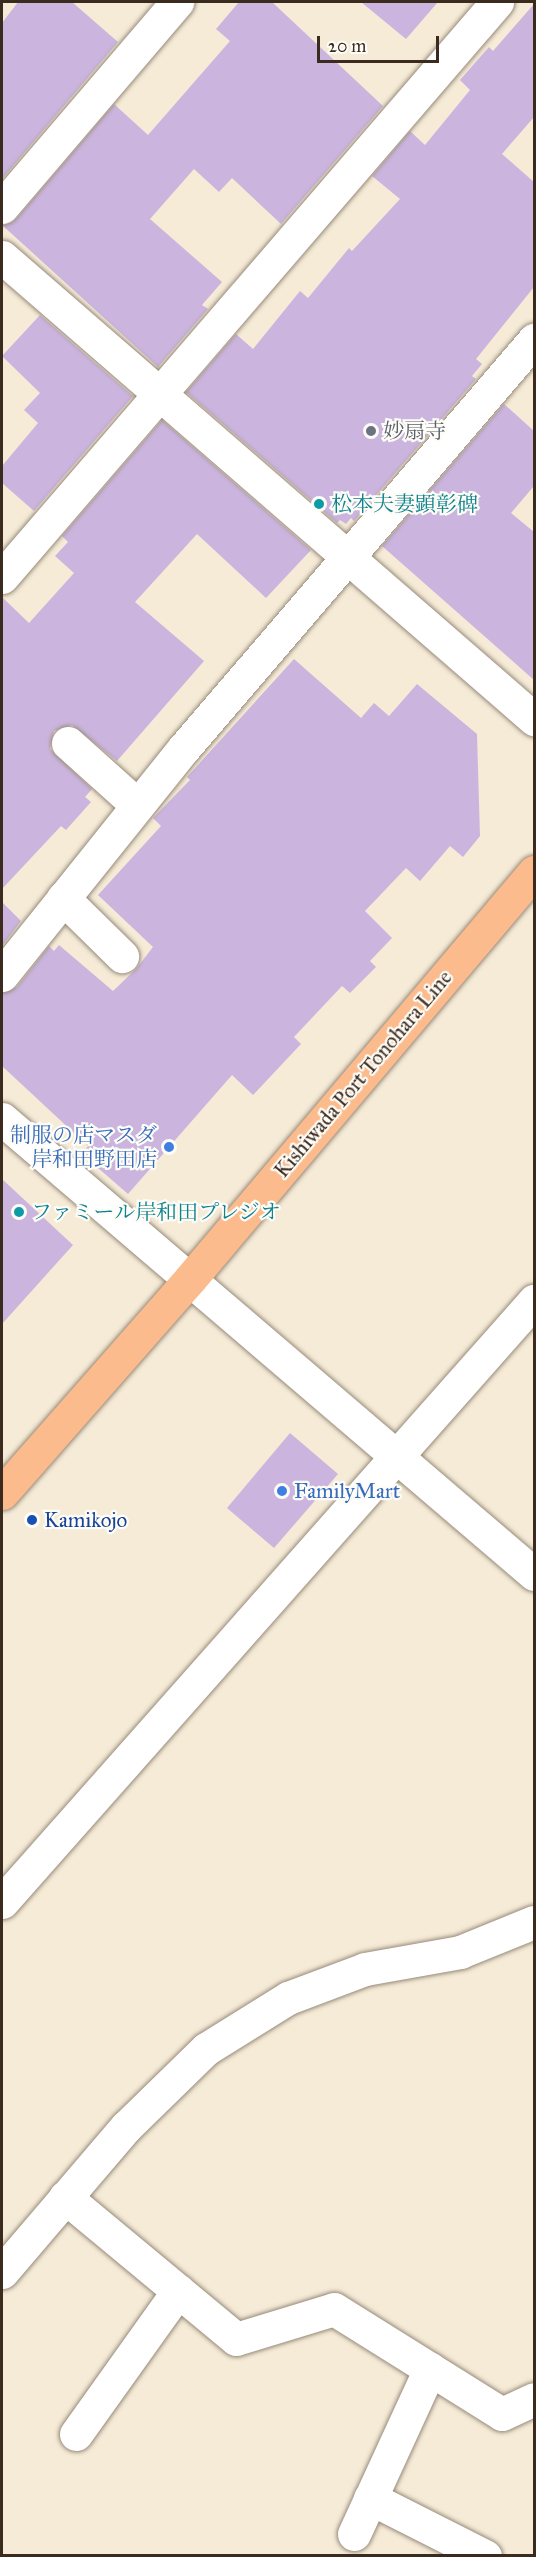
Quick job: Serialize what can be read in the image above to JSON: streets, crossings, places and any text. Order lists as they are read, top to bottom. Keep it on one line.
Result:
{"streets":{"main road":["Kishiwada Port Tonohara Line"]},"places":["妙扇寺","松本夫妻顕彰碑","制服の店マスダ 岸和田野田店","ファミール岸和田プレジオ","FamilyMart","Kamikojo"],"scale_bar":"20 m"}
